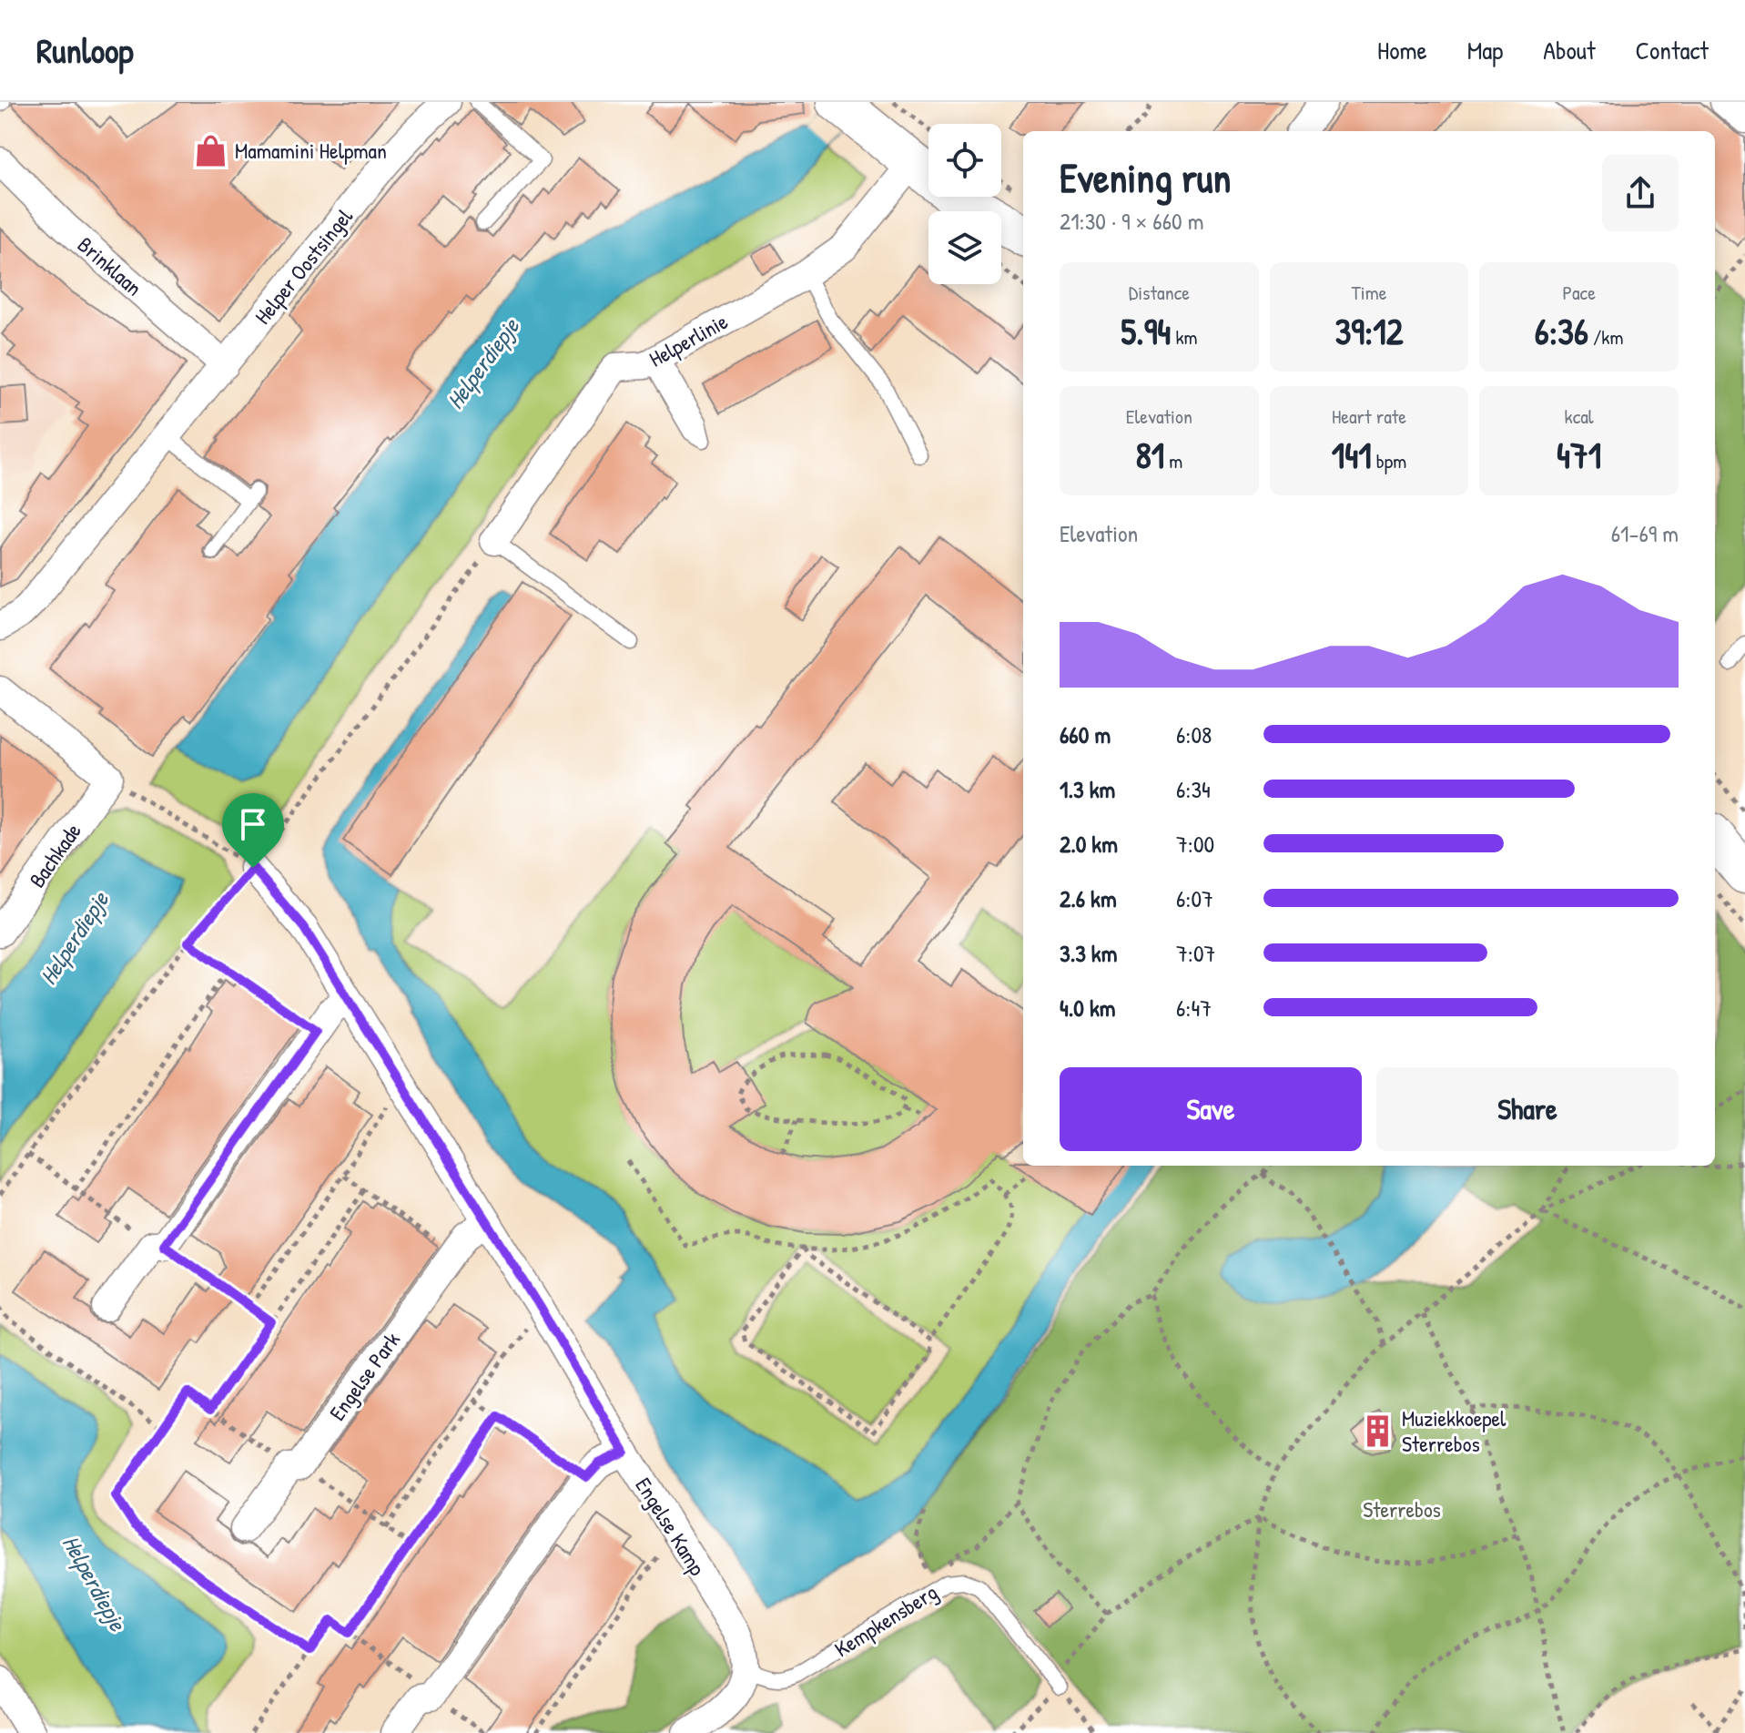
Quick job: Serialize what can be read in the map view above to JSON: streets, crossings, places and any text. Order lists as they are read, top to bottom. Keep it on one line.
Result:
{"streets":{"street":["Brinklaan","Helper Oostsingel","Helperlinie","Bachkade","Engelse Park","Engelse Kamp"],"lane":["Kempkensberg"]},"crossings":[["Brinklaan","Helper Oostsingel"],["Engelse Park","Engelse Kamp"],["Engelse Kamp","Kempkensberg"]],"water":["Helperdiepje"],"parks":["Sterrebos"],"places":{"shop":["Mamamini Helpman"],"building":["Muziekkoepel Sterrebos"]},"page":{"header":"Runloop","nav":["Home","Map","About","Contact"],"heading":["Evening run","21:30 · 9 × 660 m"],"stats":[["Distance","5.94 km"],["Time","39:12"],["Pace","6:36 /km"],["Elevation","81 m"],["Heart rate","141 bpm"],["kcal","471"]],"chart":["Elevation","61–69 m"],"list":[{"name":"660 m","note":"6:08"},{"name":"1.3 km","note":"6:34"},{"name":"2.0 km","note":"7:00"},{"name":"2.6 km","note":"6:07"},{"name":"3.3 km","note":"7:07"},{"name":"4.0 km","note":"6:47"}],"buttons":["Save","Share"]}}
